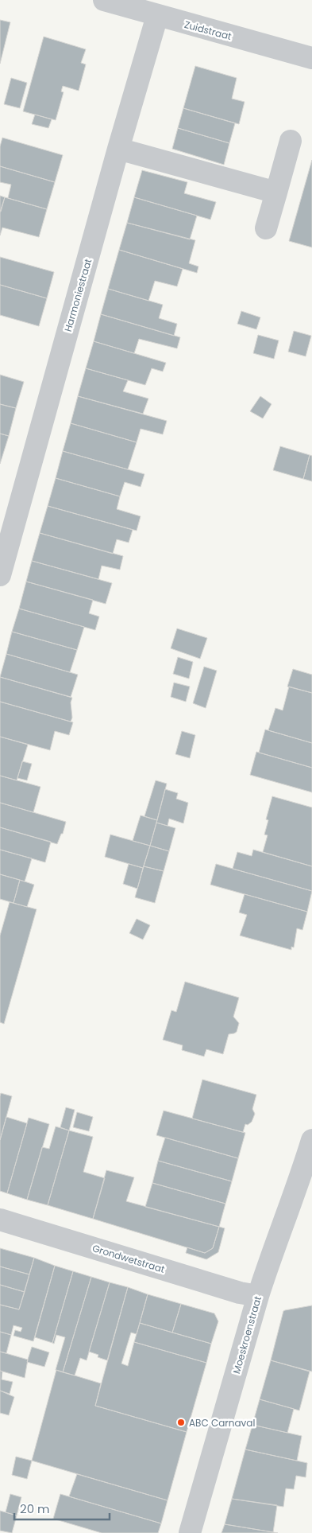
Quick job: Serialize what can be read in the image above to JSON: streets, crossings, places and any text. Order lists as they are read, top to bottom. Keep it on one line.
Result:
{"streets":{"street":["Zuidstraat","Harmoniestraat","Grondwetstraat","Moeskroenstraat"]},"crossings":[["Zuidstraat","Harmoniestraat"],["Grondwetstraat","Moeskroenstraat"]],"places":["ABC Carnaval"],"scale_bar":"20 m"}
